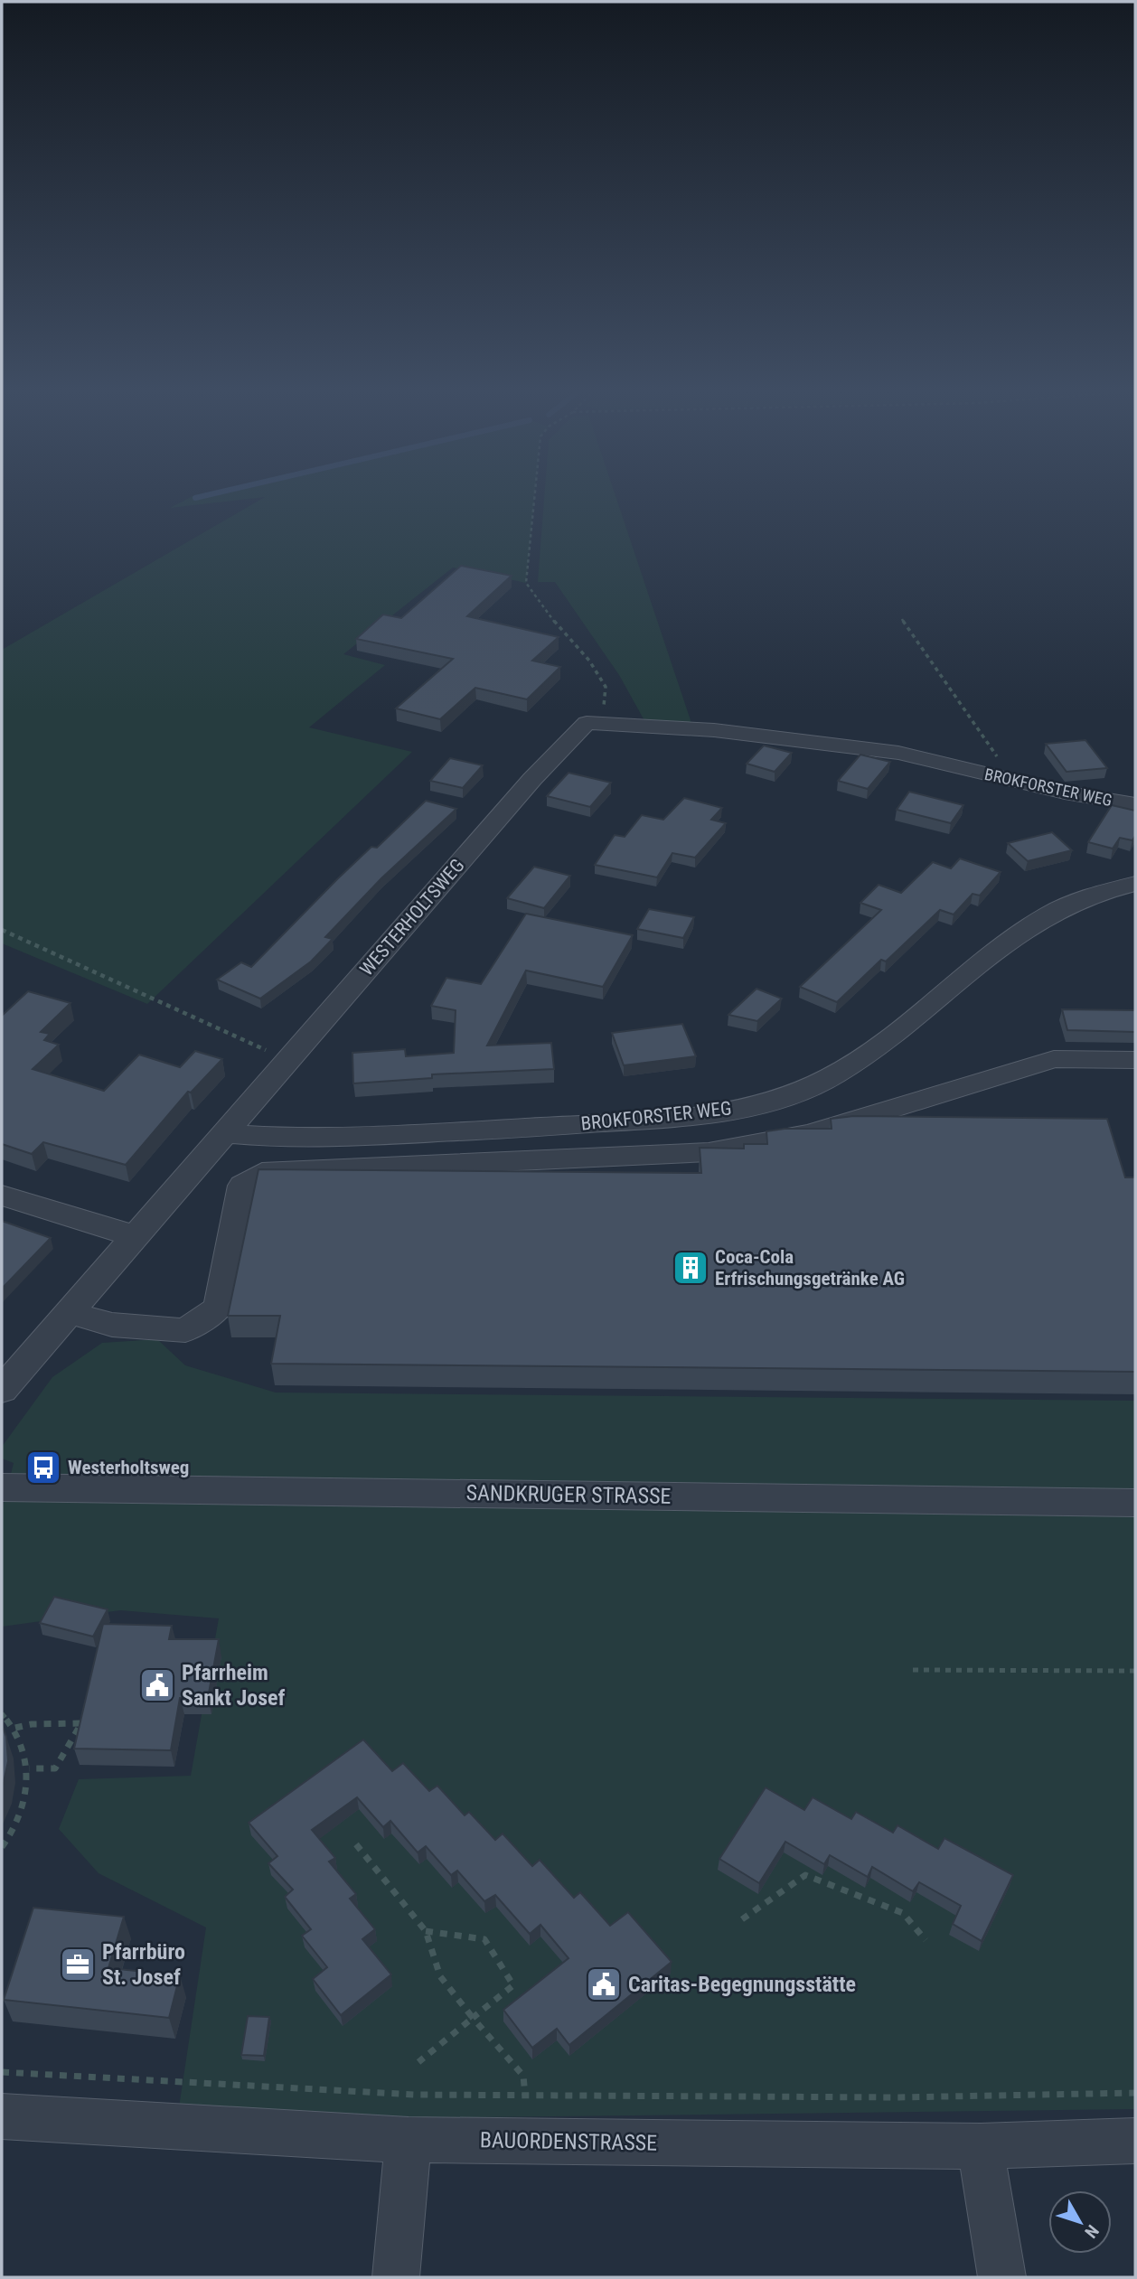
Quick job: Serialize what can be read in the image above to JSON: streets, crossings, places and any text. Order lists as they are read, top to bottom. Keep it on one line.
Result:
{"streets":{"street":["BROKFORSTER WEG","WESTERHOLTSWEG","SANDKRUGER STRASSE","BAUORDENSTRASSE"]},"crossings":[["BROKFORSTER WEG","WESTERHOLTSWEG"]],"places":{"building":["Coca-Cola Erfrischungsgetränke AG"],"bus stop":["Westerholtsweg"],"public building":["Pfarrheim Sankt Josef","Caritas-Begegnungsstätte"],"office":["Pfarrbüro St. Josef"]},"north":"bottom right"}
